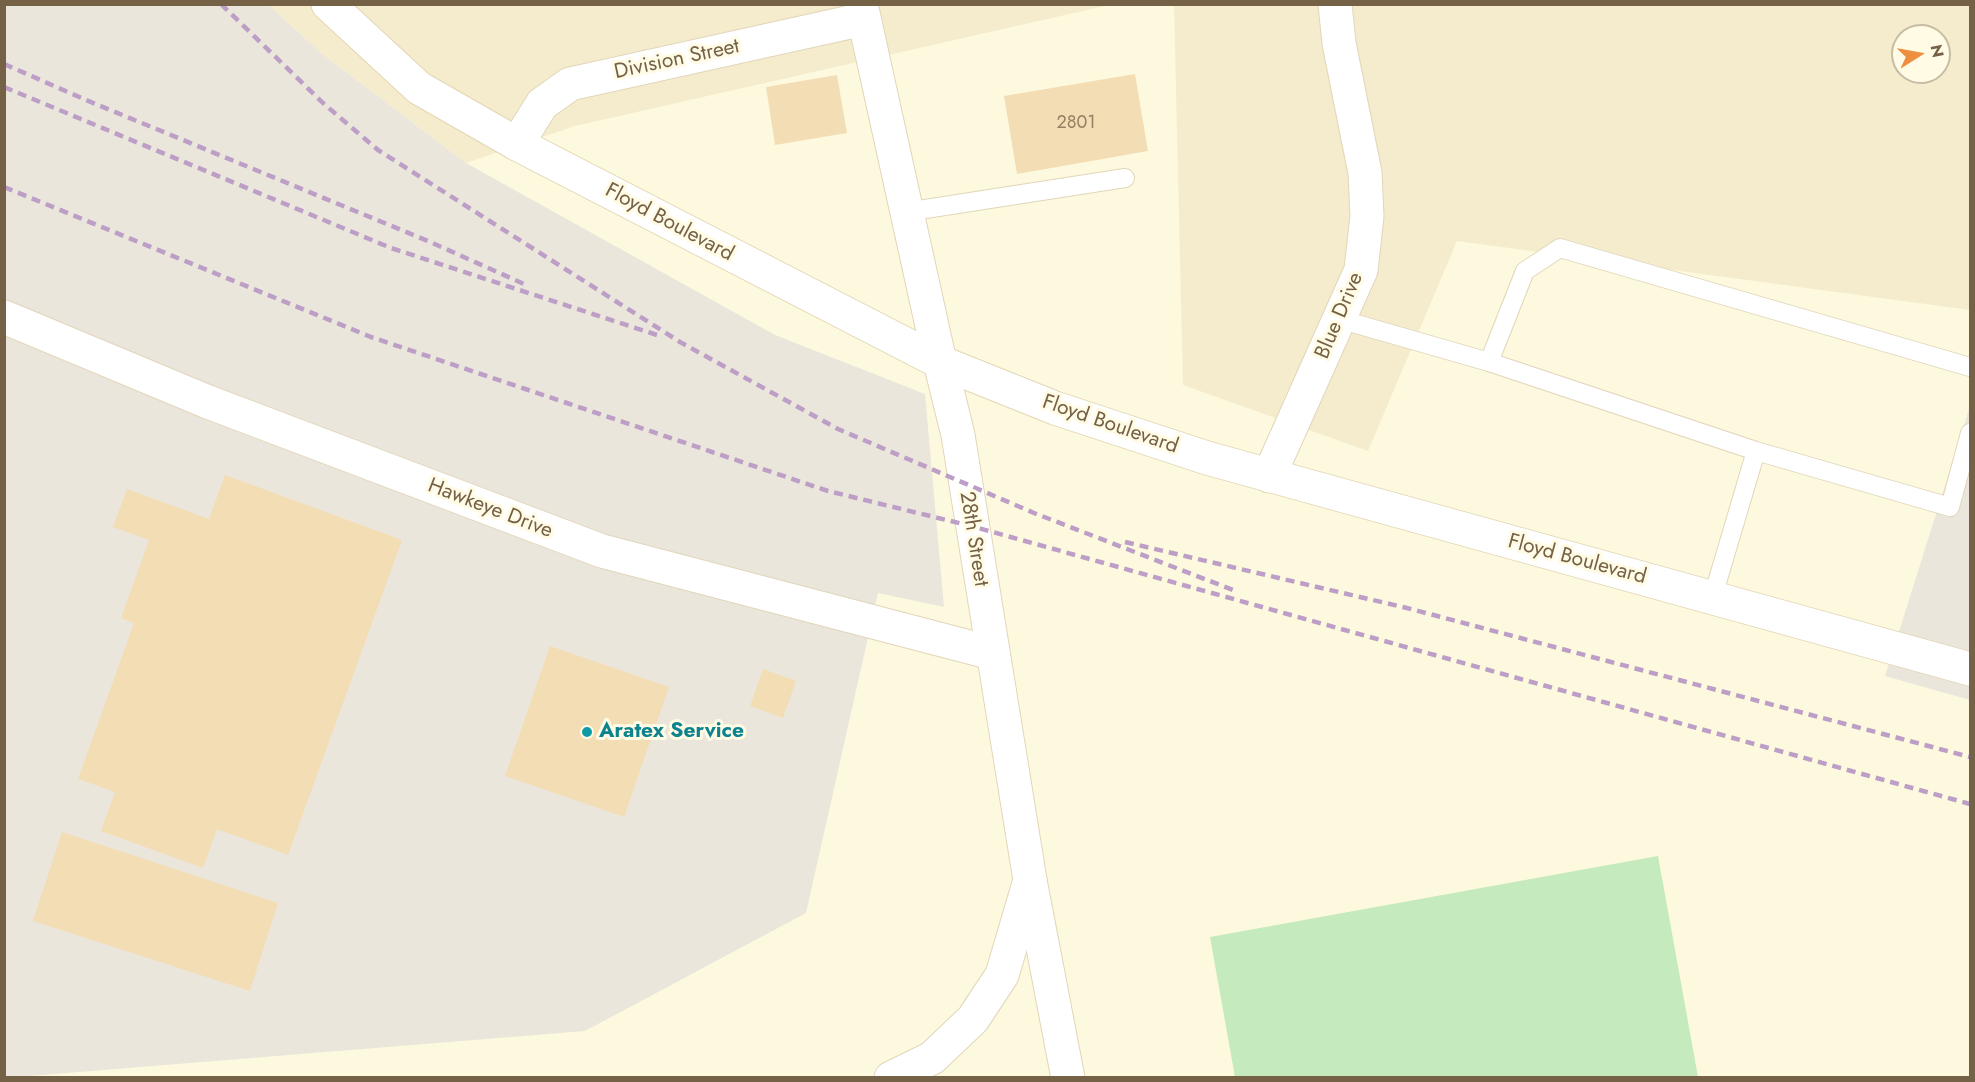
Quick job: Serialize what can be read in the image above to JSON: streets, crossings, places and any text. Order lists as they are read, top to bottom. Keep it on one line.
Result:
{"streets":{"street":["Division Street","Floyd Boulevard","Blue Drive","Hawkeye Drive","28th Street"]},"crossings":[["Division Street","Floyd Boulevard"],["Division Street","28th Street"],["Floyd Boulevard","Blue Drive"],["Floyd Boulevard","28th Street"],["Hawkeye Drive","28th Street"]],"places":["Aratex Service"],"house_numbers":["2801"],"north":"right"}
